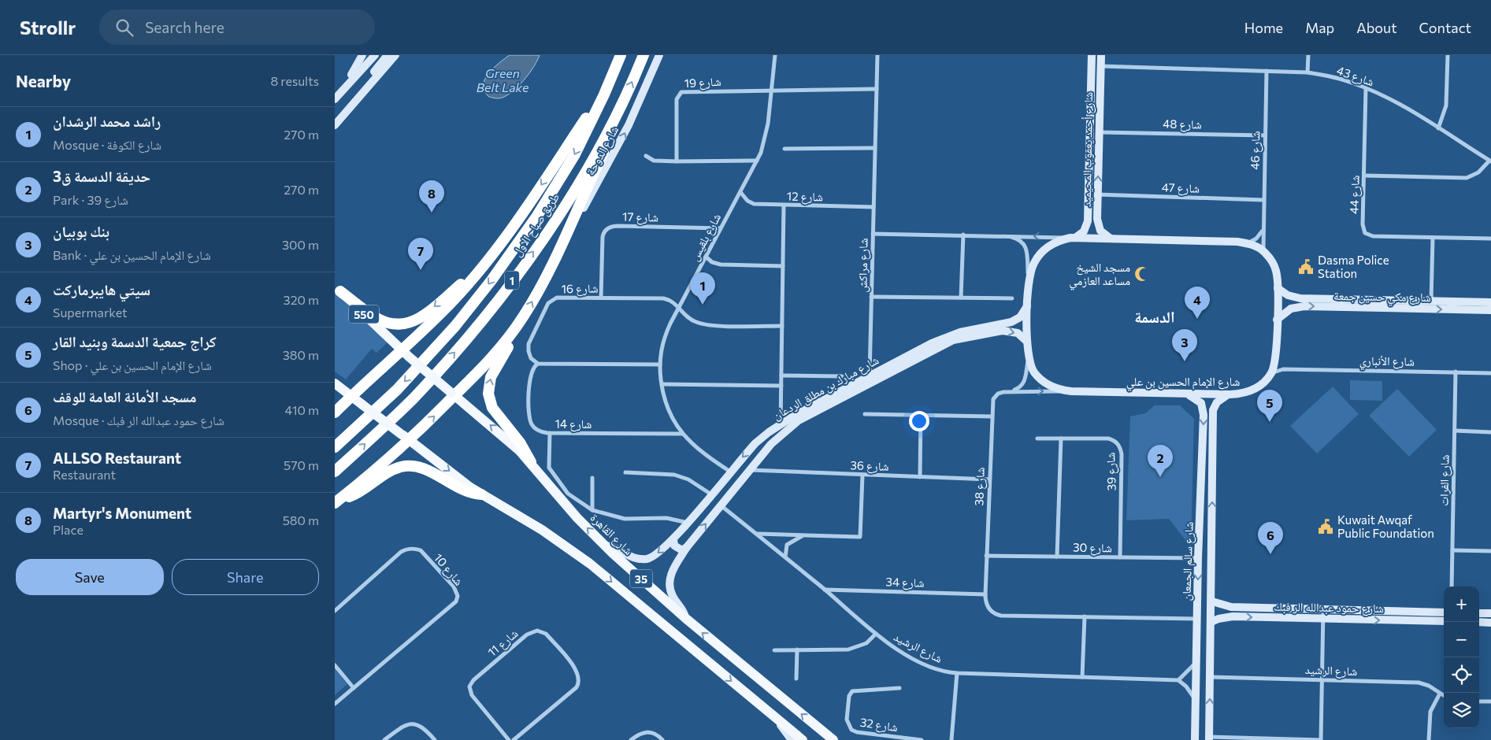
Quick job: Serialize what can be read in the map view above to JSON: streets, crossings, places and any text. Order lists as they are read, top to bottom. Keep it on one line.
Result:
{"streets":{"highway":["طريق صباح الاول","1"],"main road":["550","شارع القاهرة","35"],"street":["شارع 43","شارع 19","شارع 48","شارع أحمد يعقوب المحيميد","شارع الدوحة","شارع 46","شارع 47","شارع 44","شارع 12","شارع 17","شارع بلقيس","شارع مراكش","شارع 16","شارع مكي حسين جمعة","شارع الأنباري","شارع الإمام الحسين بن علي","شارع مبارك بن مطلق الردعان","شارع 14","شارع 36","شارع 39","شارع الفرات","شارع 38","شارع 30","شارع سالم الجمعان","شارع 10","شارع 34","شارع حمود عبدالله الر فبك","شارع 11","شارع الرشيد","شارع 32"]},"crossings":[["شارع 43","شارع أحمد يعقوب المحيميد"],["شارع 43","شارع 46"],["شارع 43","شارع 44"],["شارع 19","شارع بلقيس"],["شارع 48","شارع أحمد يعقوب المحيميد"],["شارع 48","شارع 46"],["شارع أحمد يعقوب المحيميد","شارع 47"],["شارع أحمد يعقوب المحيميد","شارع الإمام الحسين بن علي"],["شارع 46","شارع 47"],["شارع 46","شارع الإمام الحسين بن علي"],["شارع 12","شارع بلقيس"],["شارع 12","شارع مراكش"],["شارع 17","شارع بلقيس"],["شارع 17","شارع 16"],["شارع بلقيس","شارع 16"],["شارع بلقيس","شارع مبارك بن مطلق الردعان"],["شارع بلقيس","شارع 14"],["شارع مراكش","شارع مبارك بن مطلق الردعان"],["شارع 16","شارع 14"],["550","شارع القاهرة"],["شارع الأنباري","شارع الإمام الحسين بن علي"],["شارع الأنباري","شارع الفرات"],["شارع الإمام الحسين بن علي","شارع مبارك بن مطلق الردعان"],["شارع الإمام الحسين بن علي","شارع 38"],["شارع الإمام الحسين بن علي","شارع سالم الجمعان"],["شارع مبارك بن مطلق الردعان","شارع 36"],["شارع مبارك بن مطلق الردعان","شارع القاهرة"],["شارع مبارك بن مطلق الردعان","شارع الرشيد"],["شارع 36","شارع 38"],["شارع 39","شارع 30"],["شارع 38","شارع 30"],["شارع 38","شارع 34"],["شارع 30","شارع سالم الجمعان"],["شارع سالم الجمعان","شارع حمود عبدالله الر فبك"],["شارع سالم الجمعان","شارع الرشيد"],["شارع 34","شارع الرشيد"]],"one_way":["شارع الدوحة"],"districts":["الدسمة"],"water":["Green Belt Lake"],"places":{"public building":["Dasma Police Station","Kuwait Awqaf Public Foundation"],"mosque":["مسجد الشيخ مساعد العازمي"]},"page":{"header":"Strollr","search":"Search here","nav":["Home","Map","About","Contact"],"heading":["Nearby","8 results"],"list":[{"mark":"1","name":"راشد محمد الرشدان","note":"Mosque · شارع الكوفة","value":"270 m"},{"mark":"2","name":"حديقة الدسمة ق3","note":"Park · شارع 39","value":"270 m"},{"mark":"3","name":"بنك بوبيان","note":"Bank · شارع الإمام الحسين بن علي","value":"300 m"},{"mark":"4","name":"سيتي هايبرماركت","note":"Supermarket","value":"320 m"},{"mark":"5","name":"كراج جمعية الدسمة وبنيد القار","note":"Shop · شارع الإمام الحسين بن علي","value":"380 m"},{"mark":"6","name":"مسجد الأمانة العامة للوقف","note":"Mosque · شارع حمود عبدالله الر فبك","value":"410 m"},{"mark":"7","name":"ALLSO Restaurant","note":"Restaurant","value":"570 m"},{"mark":"8","name":"Martyr's Monument","note":"Place","value":"580 m"}],"pins":["8","7","1","4","3","5","2","6"],"buttons":["Save","Share"],"map_buttons":["+","−"]}}
